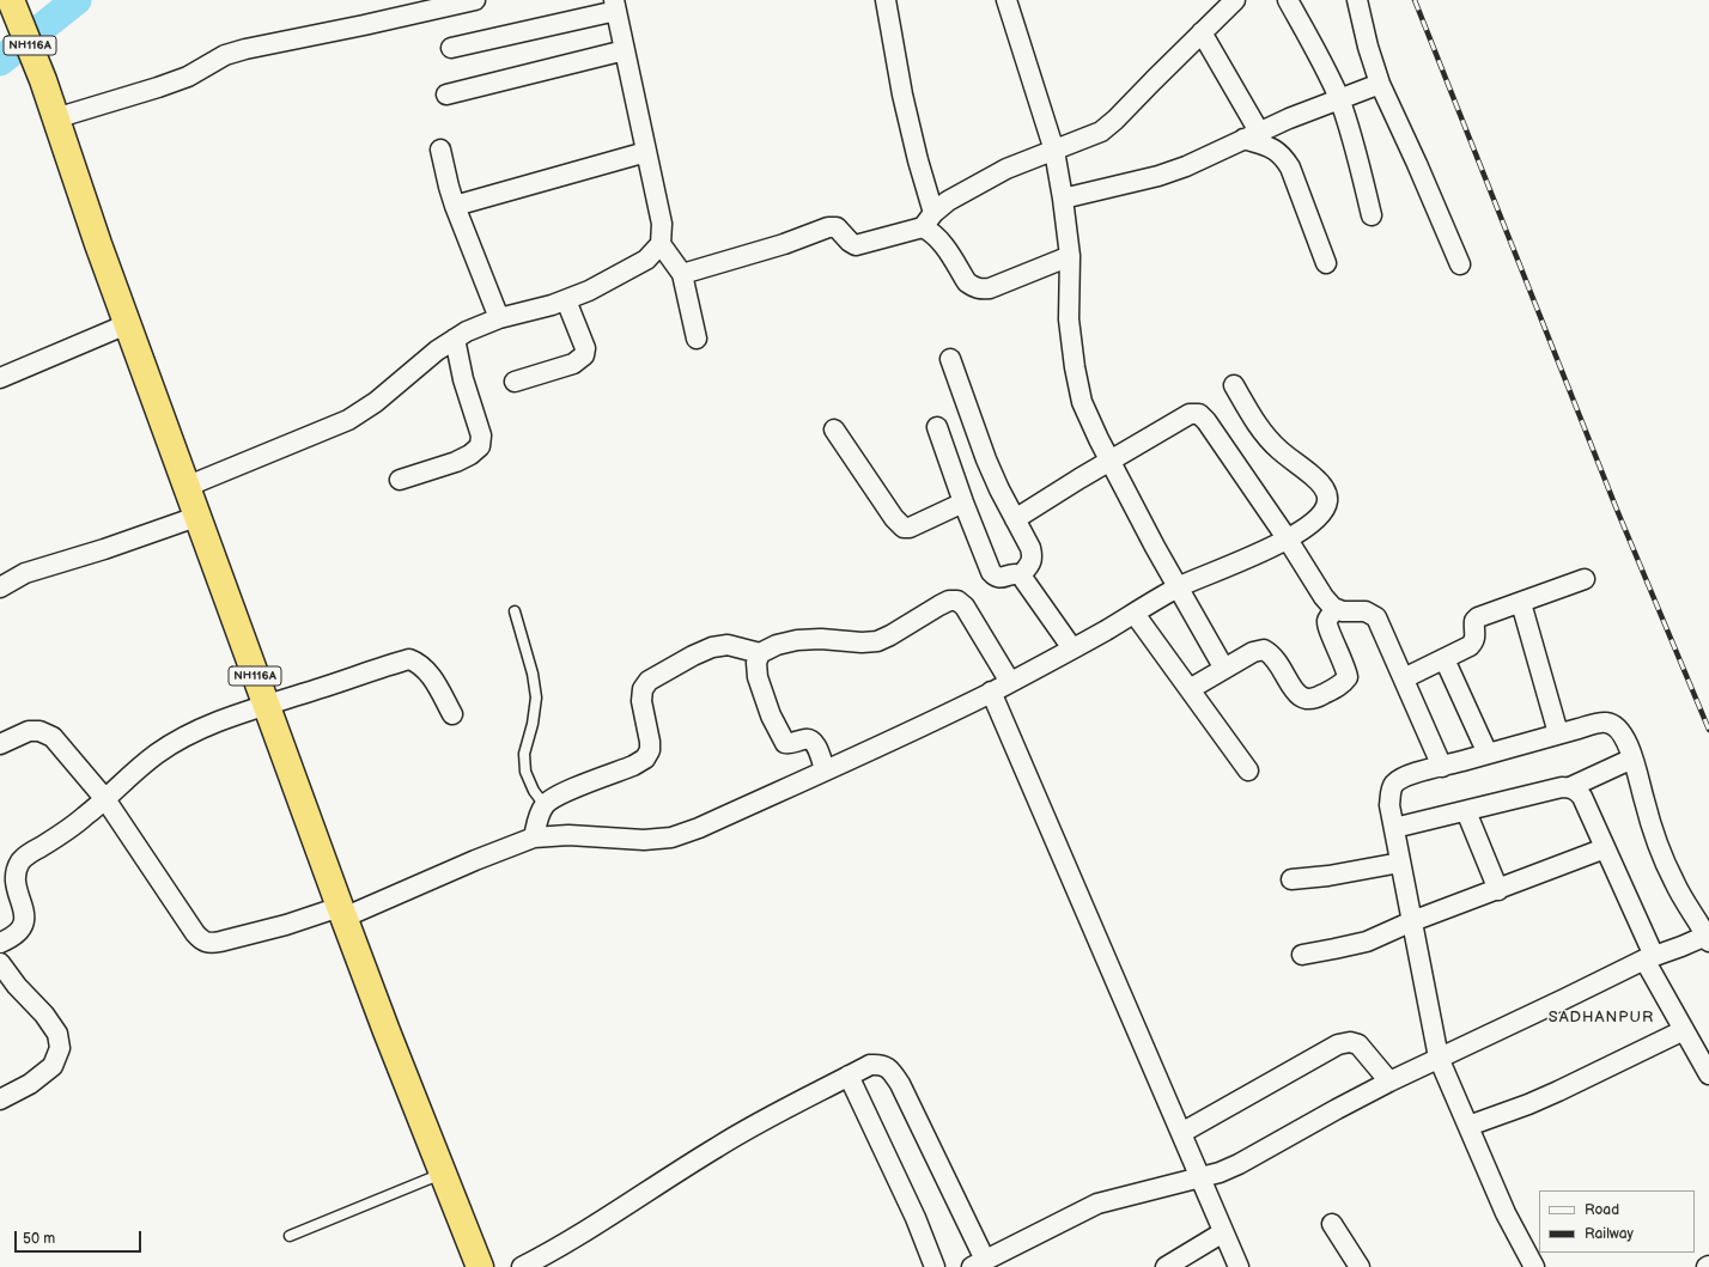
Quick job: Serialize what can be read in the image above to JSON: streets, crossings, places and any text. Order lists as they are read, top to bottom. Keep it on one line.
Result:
{"streets":{"highway":["NH116A"]},"districts":["SADHANPUR"],"legend":["Road","Railway"],"scale_bar":"50 m"}
